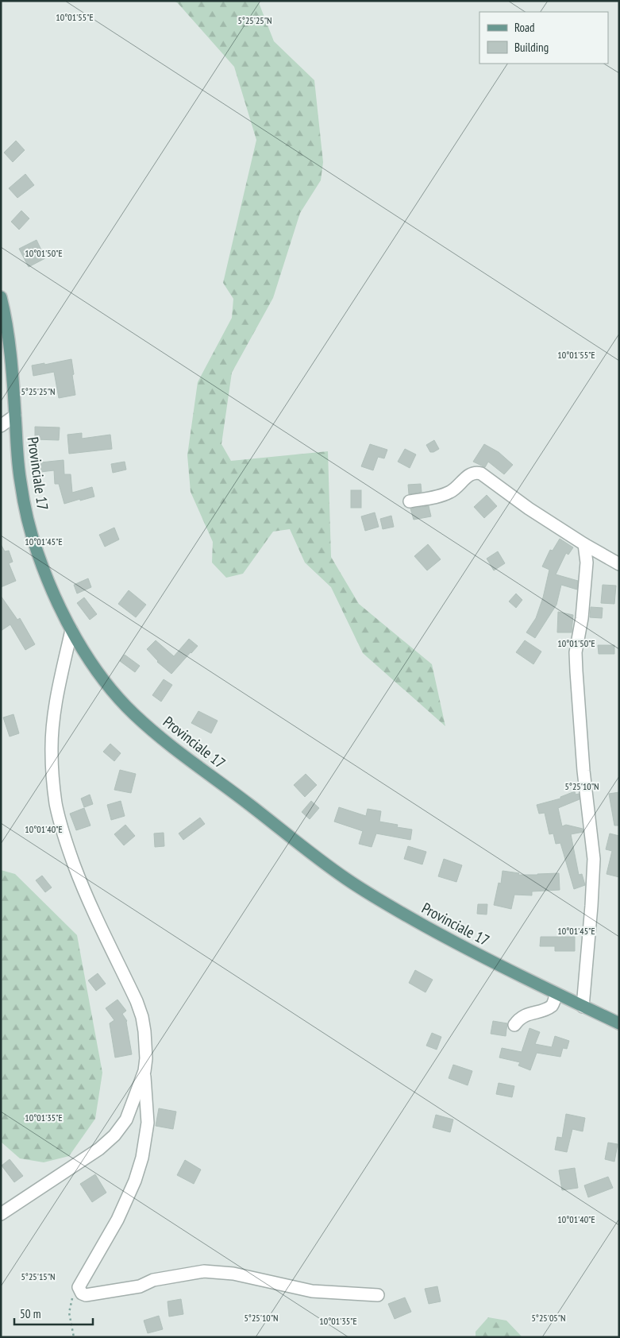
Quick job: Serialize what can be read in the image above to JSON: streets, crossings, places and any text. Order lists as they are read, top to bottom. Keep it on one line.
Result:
{"streets":{"main road":["Provinciale 17"]},"legend":["Road","Building"],"scale_bar":"50 m","coordinates":["10°01'55\"E","5°25'25\"N","10°01'50\"E","10°01'45\"E","5°25'10\"N","10°01'40\"E","10°01'35\"E","5°25'15\"N","5°25'05\"N"]}
